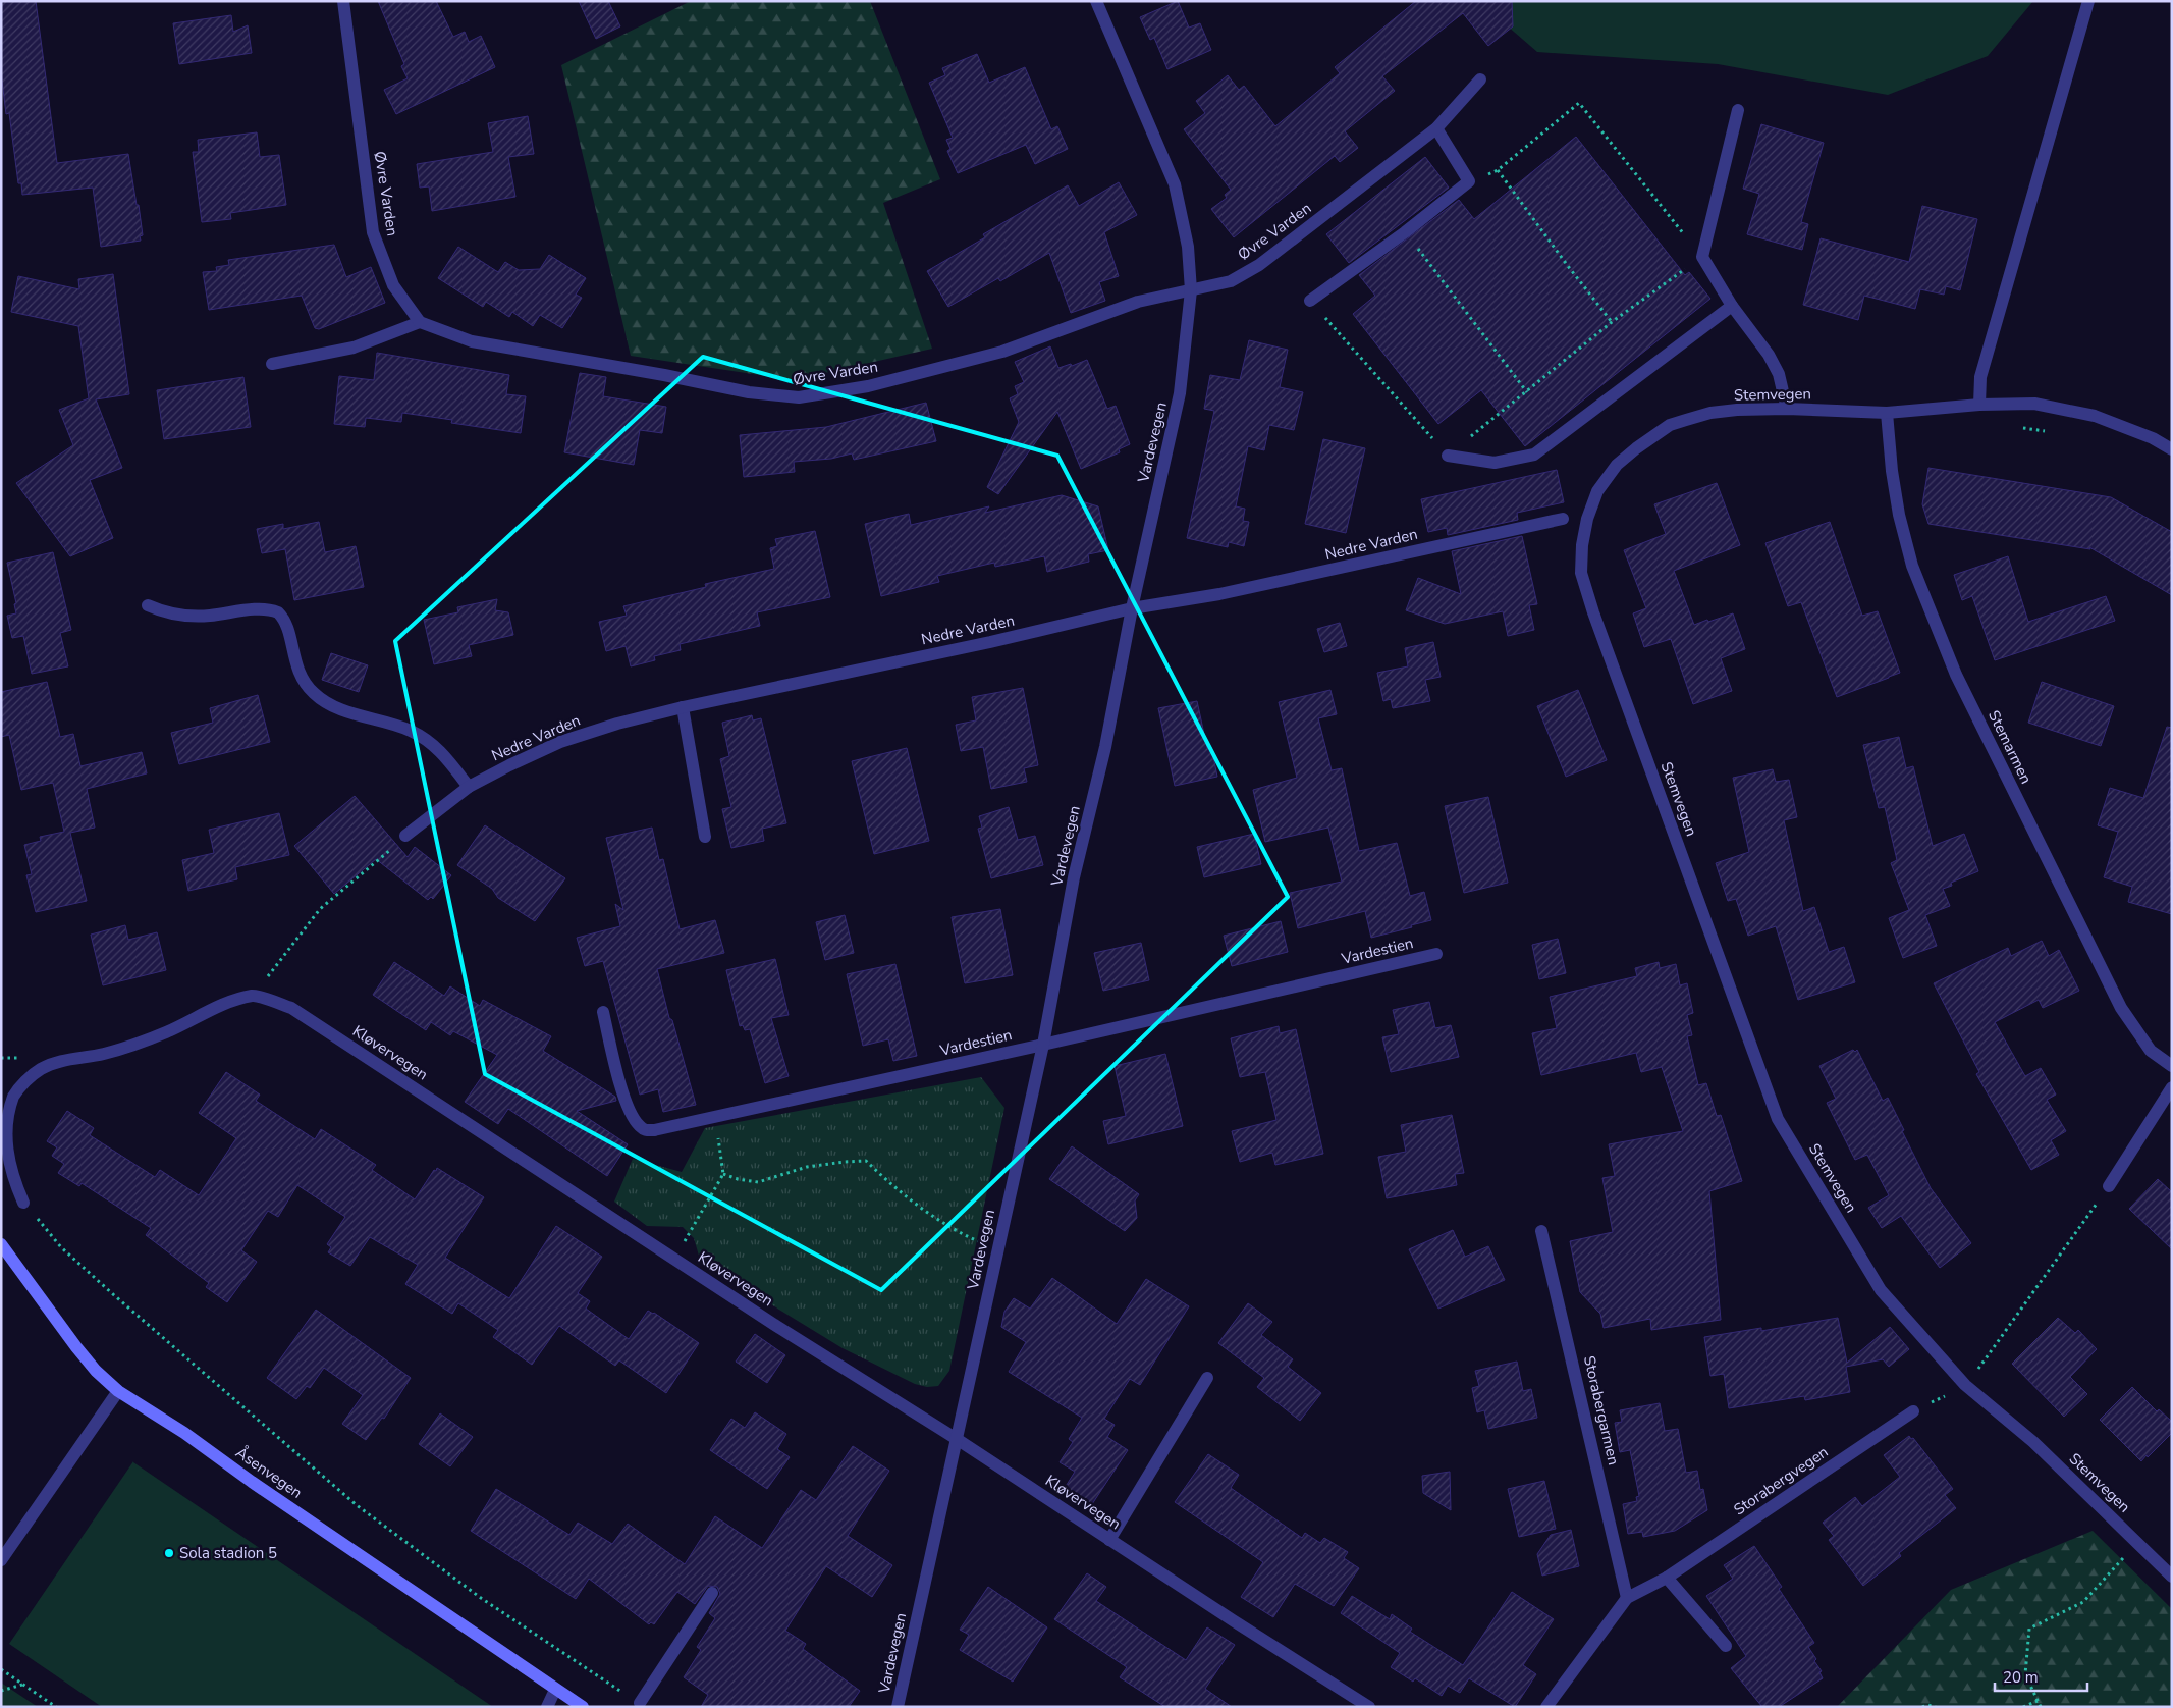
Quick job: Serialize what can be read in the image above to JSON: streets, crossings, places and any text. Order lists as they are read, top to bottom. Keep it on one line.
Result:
{"streets":{"street":["Øvre Varden","Stemvegen","Vardevegen","Nedre Varden","Stemarmen","Vardestien","Kløvervegen","Storabergarmen","Åsenvegen","Storabergvegen"]},"crossings":[["Øvre Varden","Vardevegen"],["Stemvegen","Stemarmen"],["Vardevegen","Nedre Varden"],["Vardevegen","Vardestien"],["Vardevegen","Kløvervegen"],["Storabergarmen","Storabergvegen"]],"places":["Sola stadion 5"],"scale_bar":"20 m"}
